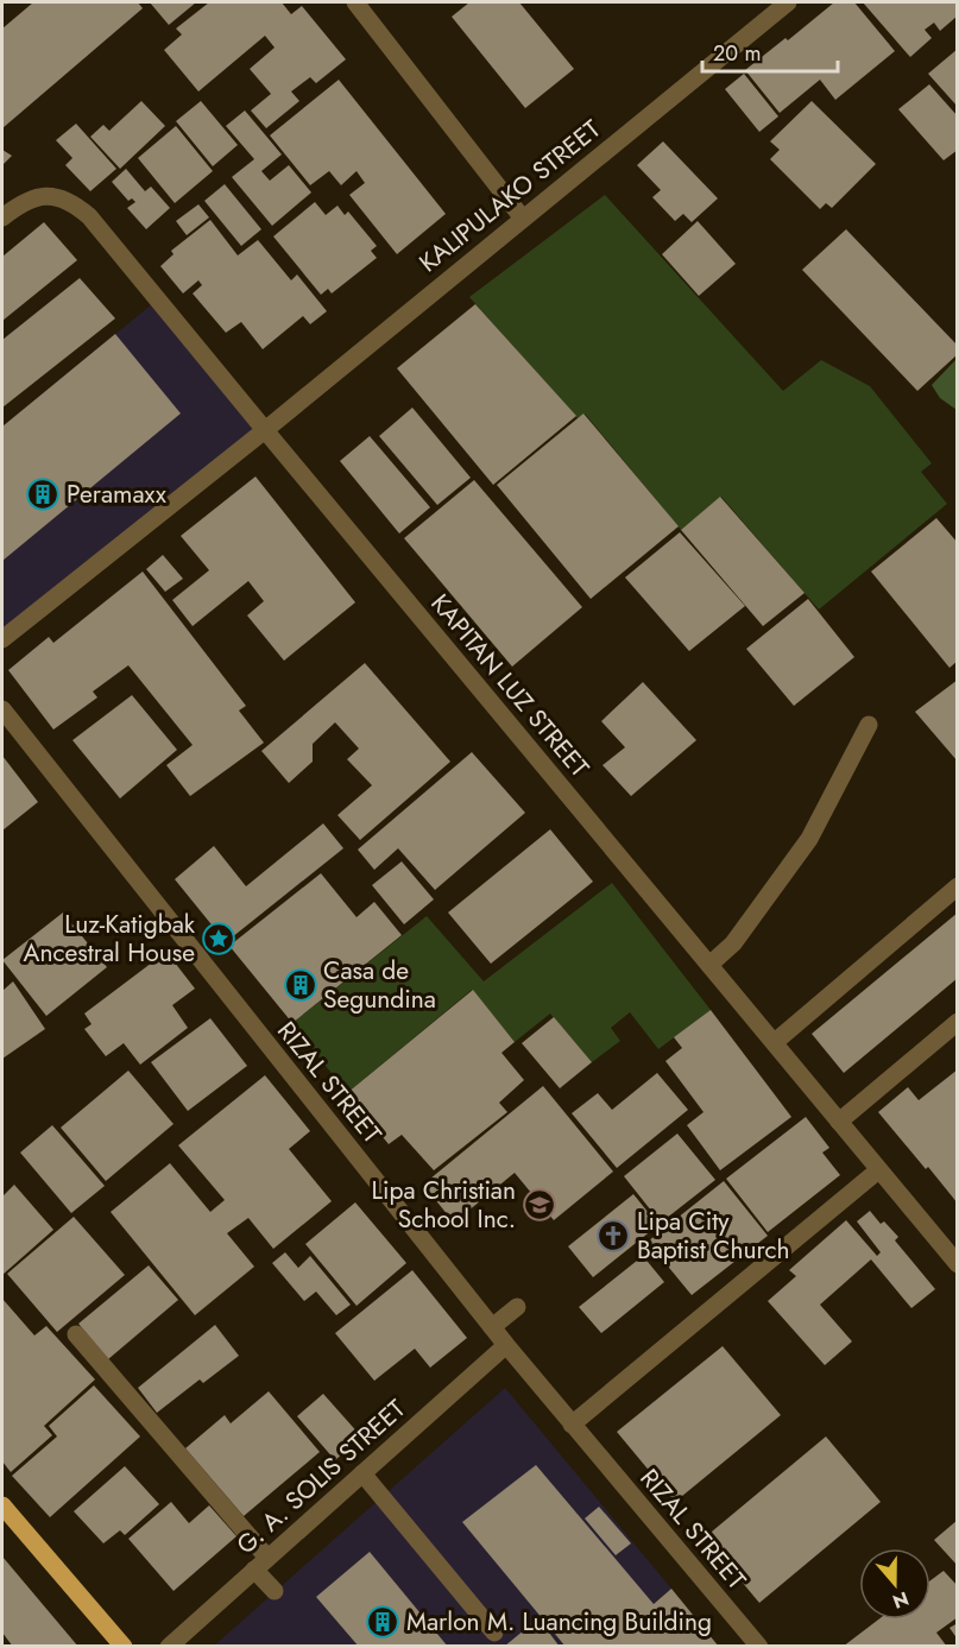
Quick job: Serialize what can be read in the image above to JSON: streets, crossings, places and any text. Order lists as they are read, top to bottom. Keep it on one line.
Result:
{"streets":{"street":["KALIPULAKO STREET","KAPITAN LUZ STREET","RIZAL STREET","G. A. SOLIS STREET"]},"crossings":[["KALIPULAKO STREET","KAPITAN LUZ STREET"],["RIZAL STREET","G. A. SOLIS STREET"]],"places":{"building":["Peramaxx","Casa de Segundina","Marlon M. Luancing Building"],"place":["Luz-Katigbak Ancestral House"],"school or university":["Lipa Christian School Inc."],"church":["Lipa City Baptist Church"]},"scale_bar":"20 m","north":"bottom"}
